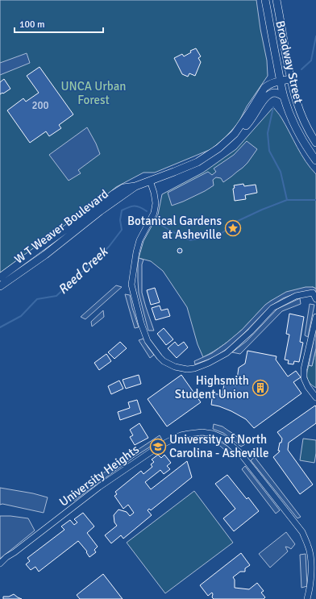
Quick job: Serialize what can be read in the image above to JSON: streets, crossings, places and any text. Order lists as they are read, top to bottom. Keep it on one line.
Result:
{"streets":{"main road":["Broadway Street","W T Weaver Boulevard"],"street":["University Heights"]},"crossings":[["Broadway Street","W T Weaver Boulevard"]],"water":["Reed Creek"],"parks":["UNCA Urban Forest"],"places":{"place":["Botanical Gardens at Asheville"],"building":["Highsmith Student Union"],"school or university":["University of North Carolina - Asheville"]},"house_numbers":["200"],"scale_bar":"100 m"}
